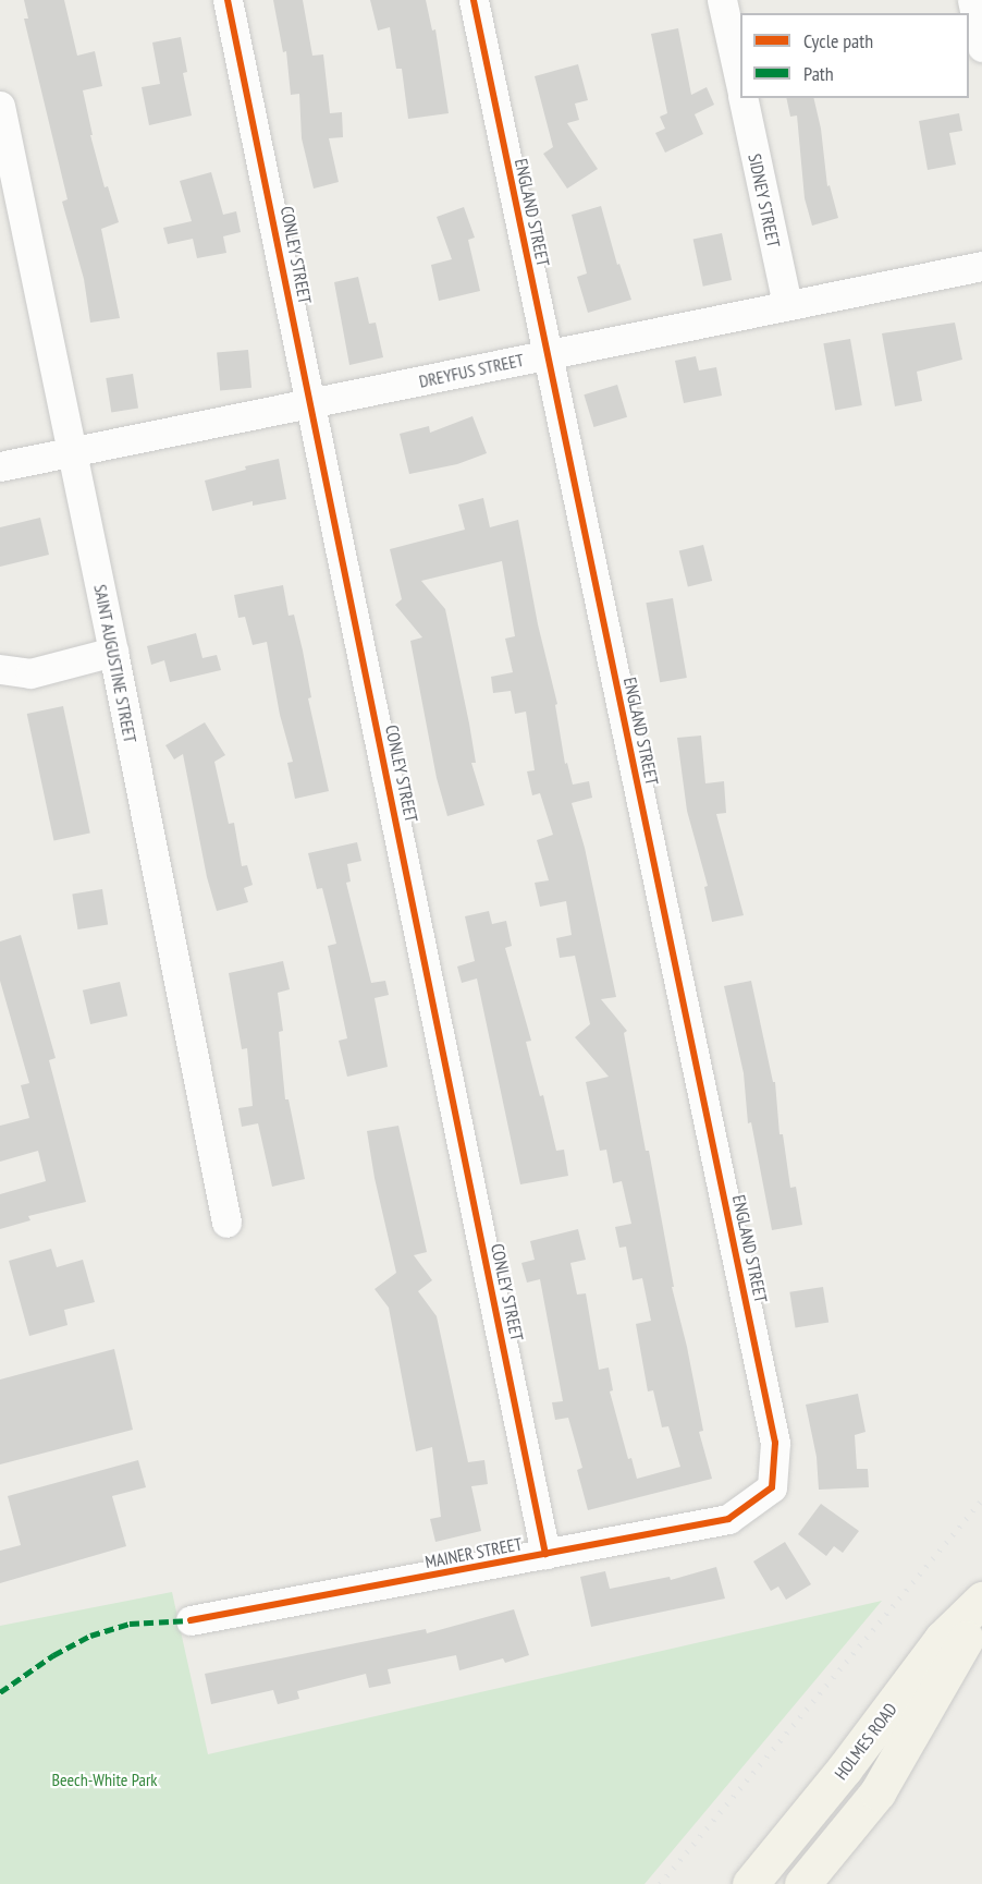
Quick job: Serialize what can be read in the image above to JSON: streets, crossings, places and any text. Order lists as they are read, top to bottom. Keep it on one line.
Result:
{"streets":{"main road":["HOLMES ROAD"],"street":["SIDNEY STREET","ENGLAND STREET","CONLEY STREET","DREYFUS STREET","SAINT AUGUSTINE STREET","MAINER STREET"]},"crossings":[["SIDNEY STREET","DREYFUS STREET"],["ENGLAND STREET","DREYFUS STREET"],["ENGLAND STREET","MAINER STREET"],["CONLEY STREET","DREYFUS STREET"],["CONLEY STREET","MAINER STREET"],["DREYFUS STREET","SAINT AUGUSTINE STREET"]],"parks":["Beech-White Park"],"legend":["Cycle path","Path"]}
